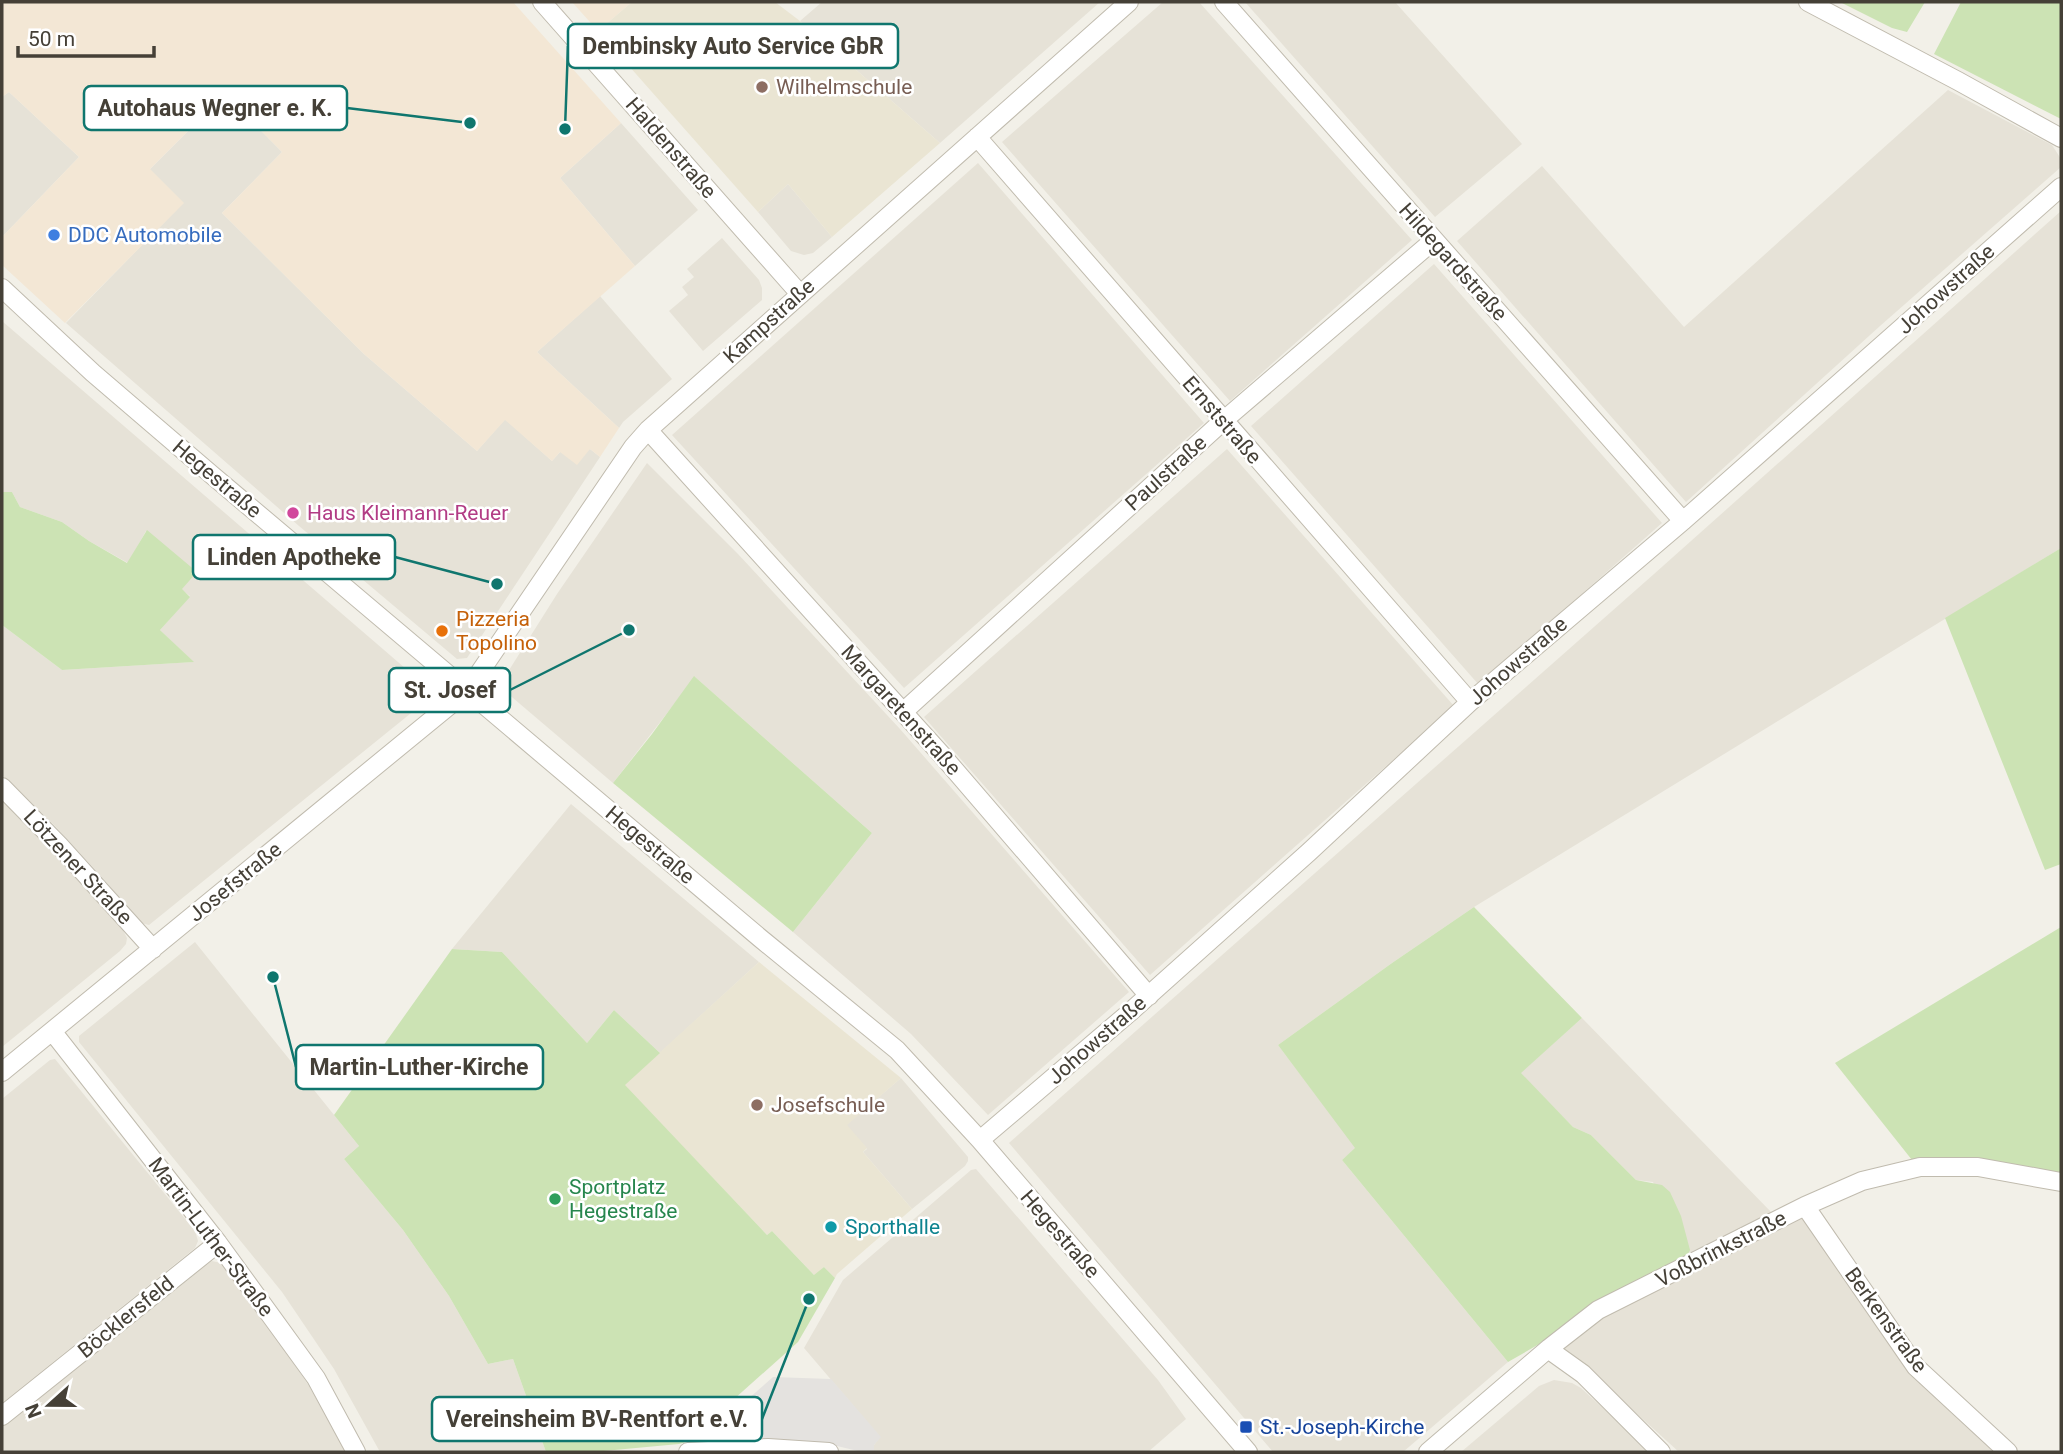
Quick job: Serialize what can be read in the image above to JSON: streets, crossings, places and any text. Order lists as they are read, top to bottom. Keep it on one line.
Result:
{"streets":{"street":["Haldenstraße","Hildegardstraße","Johowstraße","Kampstraße","Ernststraße","Paulstraße","Hegestraße","Margaretenstraße","Lötzener Straße","Josefstraße","Martin-Luther-Straße","Voßbrinkstraße","Böcklersfeld","Berkenstraße"]},"crossings":[["Haldenstraße","Kampstraße"],["Hildegardstraße","Johowstraße"],["Hildegardstraße","Paulstraße"],["Johowstraße","Ernststraße"],["Johowstraße","Hegestraße"],["Johowstraße","Margaretenstraße"],["Kampstraße","Ernststraße"],["Kampstraße","Hegestraße"],["Kampstraße","Margaretenstraße"],["Kampstraße","Josefstraße"],["Ernststraße","Paulstraße"],["Paulstraße","Margaretenstraße"],["Hegestraße","Josefstraße"],["Lötzener Straße","Josefstraße"],["Josefstraße","Martin-Luther-Straße"],["Martin-Luther-Straße","Böcklersfeld"],["Voßbrinkstraße","Berkenstraße"]],"places":{"other":["Wilhelmschule","Autohaus Wegner e. K.","Dembinsky Auto Service GbR","DDC Automobile","Haus Kleimann-Reuer","Linden Apotheke","St. Josef","Pizzeria Topolino","Martin-Luther-Kirche","Josefschule","Sportplatz Hegestraße","Sporthalle","Vereinsheim BV-Rentfort e.V."],"transit":["St.-Joseph-Kirche"]},"scale_bar":"50 m","north":"left"}
